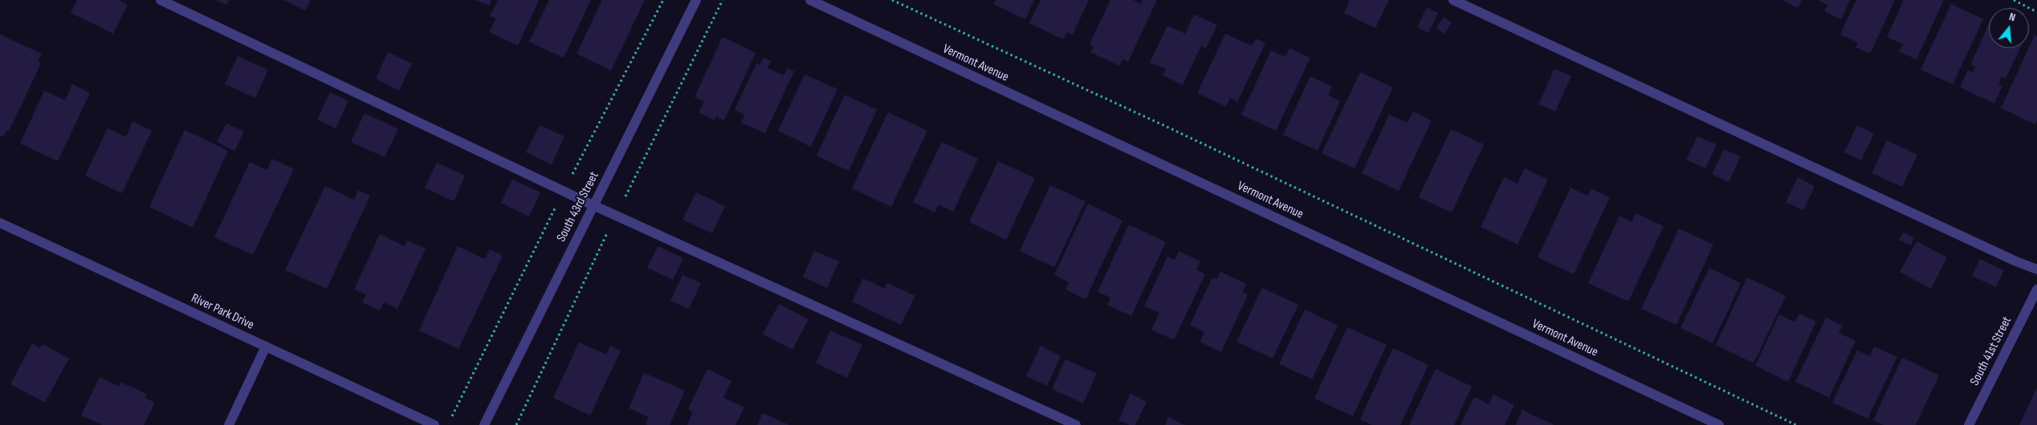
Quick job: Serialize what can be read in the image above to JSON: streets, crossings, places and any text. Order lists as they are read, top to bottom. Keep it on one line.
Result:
{"streets":{"street":["Vermont Avenue","South 43rd Street","River Park Drive","South 41st Street"]},"north":"top"}
